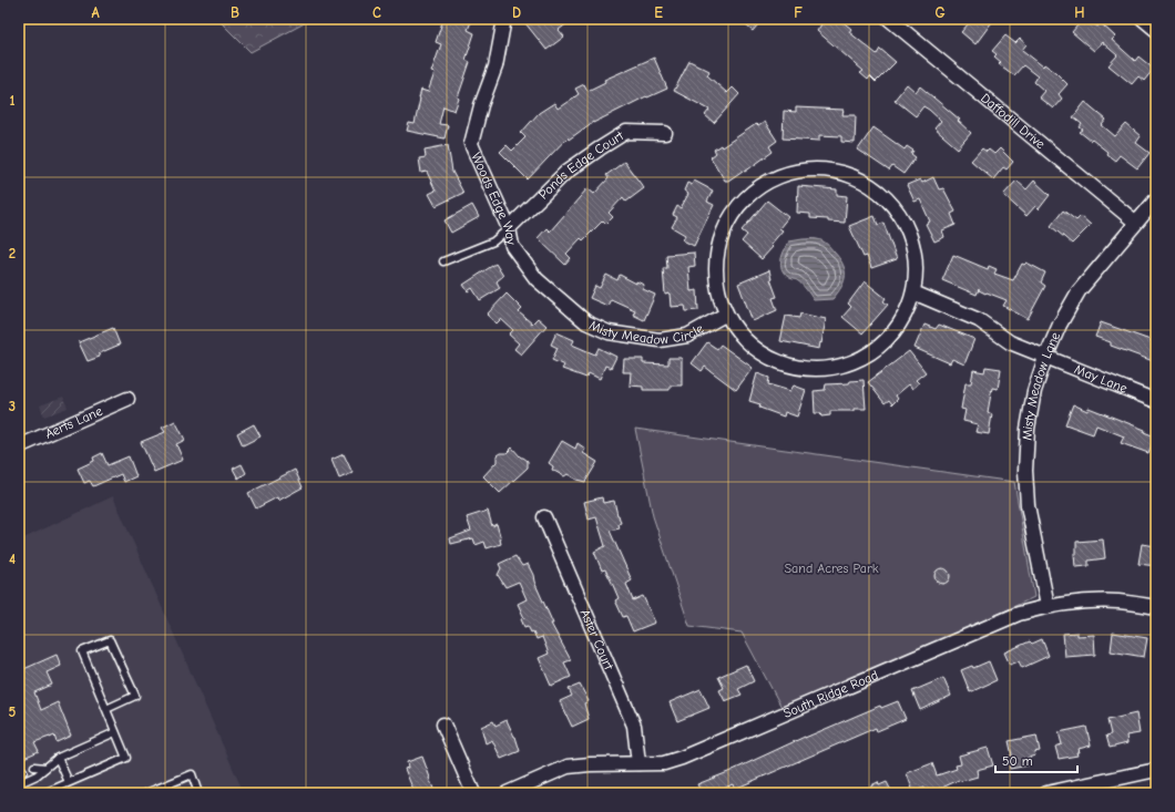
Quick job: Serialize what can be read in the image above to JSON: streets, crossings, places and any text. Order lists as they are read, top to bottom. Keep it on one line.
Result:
{"streets":{"street":["Daffodill Drive","Ponds Edge Court","Woods Edge Way","Misty Meadow Circle","May Lane","Misty Meadow Lane","Aerts Lane","Aster Court","South Ridge Road"]},"crossings":[["Daffodill Drive","Misty Meadow Lane"],["Ponds Edge Court","Woods Edge Way"],["Woods Edge Way","Misty Meadow Circle"],["May Lane","Misty Meadow Lane"],["Misty Meadow Lane","South Ridge Road"],["Aster Court","South Ridge Road"]],"parks":["Sand Acres Park"],"scale_bar":"50 m","grid":{"columns":["A","B","C","D","E","F","G","H"],"rows":["1","2","3","4","5"]}}
